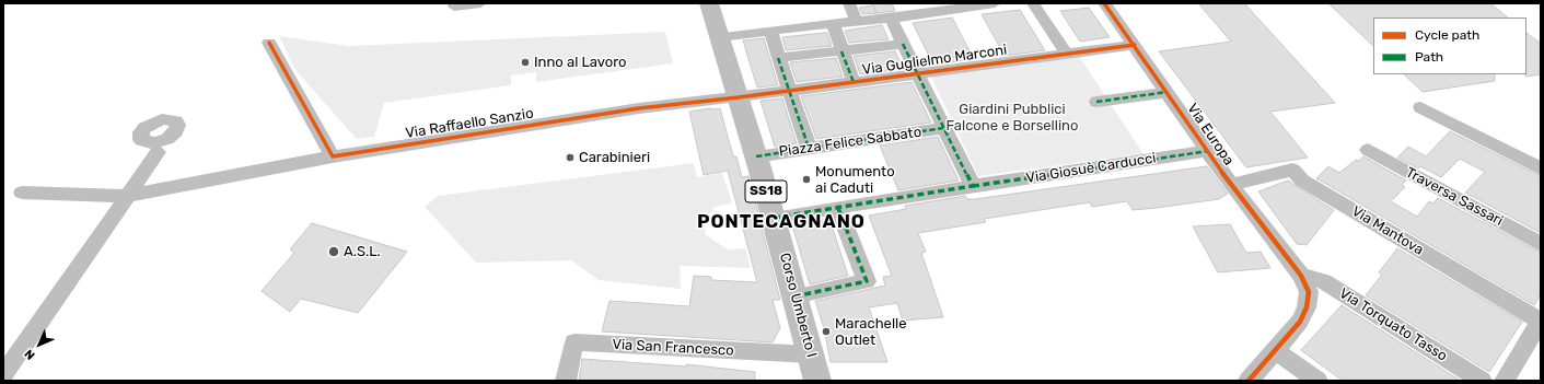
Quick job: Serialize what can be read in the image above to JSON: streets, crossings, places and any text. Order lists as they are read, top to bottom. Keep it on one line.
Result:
{"streets":{"main road":["SS18","Corso Umberto I"],"street":["Via Guglielmo Marconi","Via Raffaello Sanzio","Via Europa","Piazza Felice Sabbato","Via Giosuè Carducci","Traversa Sassari","Via Mantova","Via Torquato Tasso","Via San Francesco"]},"crossings":[["Via Guglielmo Marconi","Via Raffaello Sanzio"],["Via Guglielmo Marconi","Via Europa"],["Via Guglielmo Marconi","Piazza Felice Sabbato"],["Via Guglielmo Marconi","Corso Umberto I"],["Via Raffaello Sanzio","Corso Umberto I"],["Via Europa","Via Giosuè Carducci"],["Via Europa","Via Mantova"],["Via Europa","Via Torquato Tasso"],["Piazza Felice Sabbato","Via Giosuè Carducci"],["Piazza Felice Sabbato","Corso Umberto I"],["Corso Umberto I","Via San Francesco"]],"districts":["PONTECAGNANO"],"parks":["Giardini Pubblici Falcone e Borsellino"],"places":["Inno al Lavoro","Carabinieri","Monumento ai Caduti","A.S.L.","Marachelle Outlet"],"legend":["Cycle path","Path"],"north":"bottom left"}
